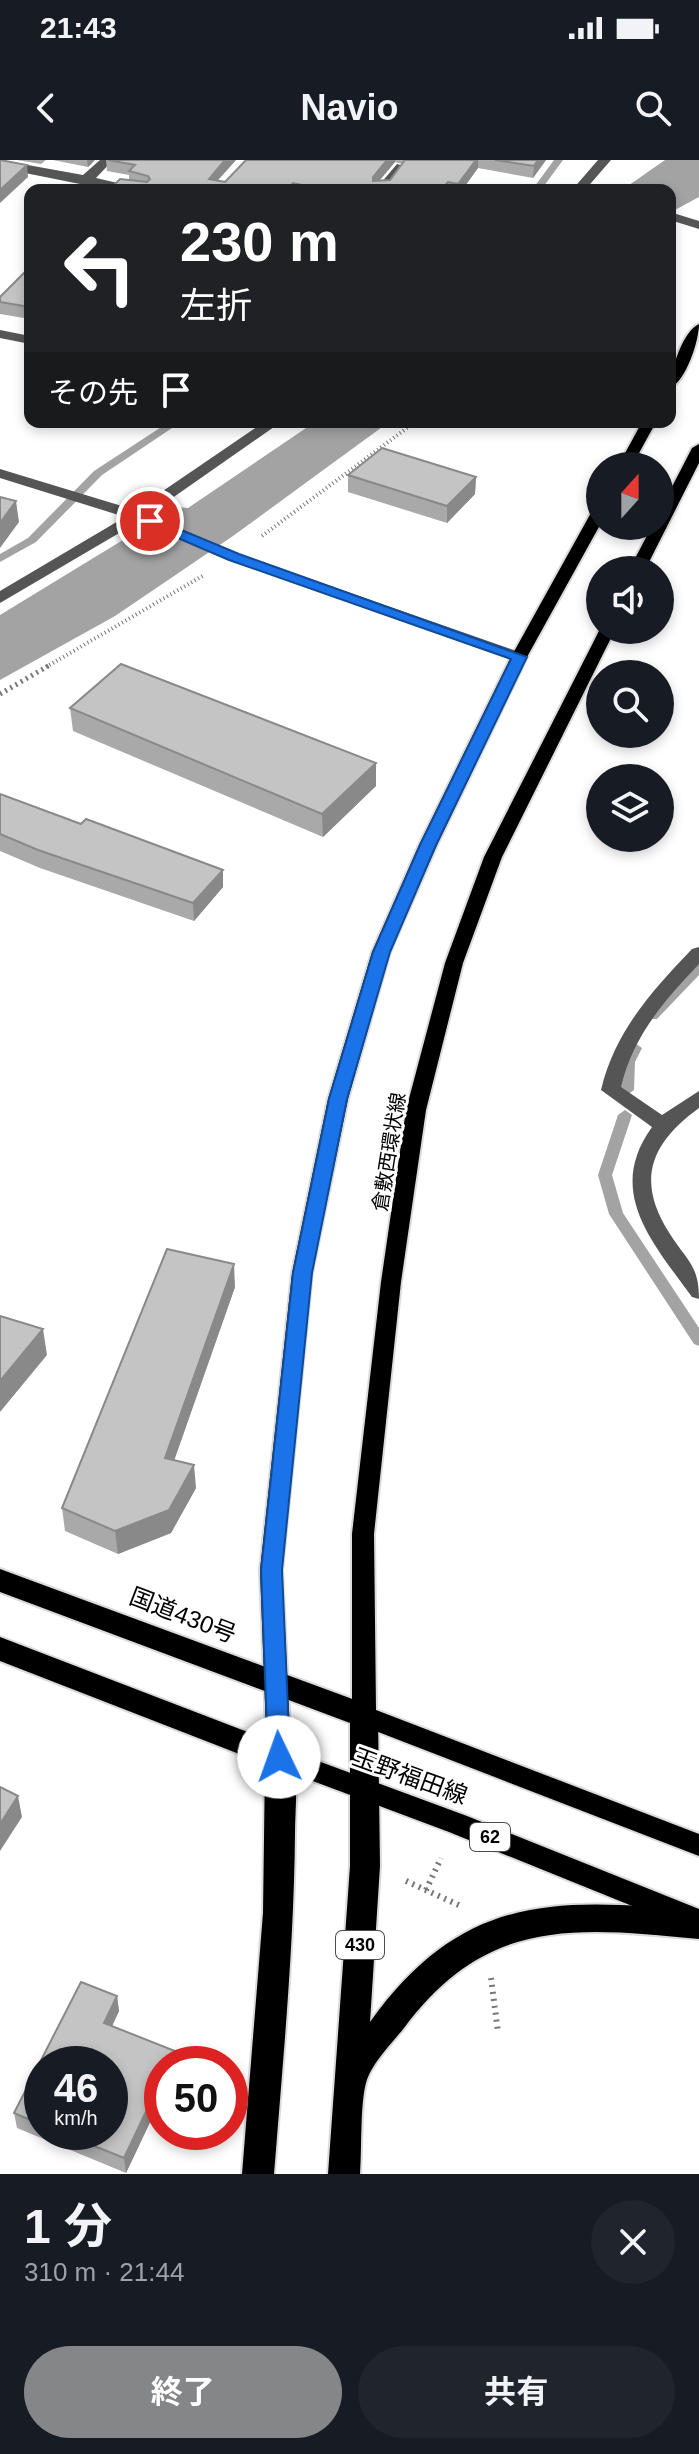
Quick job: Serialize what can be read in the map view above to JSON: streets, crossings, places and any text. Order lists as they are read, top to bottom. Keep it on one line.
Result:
{"streets":{"highway":["国道430号","430"],"main road":["倉敷西環状線","玉野福田線","62"]},"crossings":[["倉敷西環状線","国道430号"],["倉敷西環状線","玉野福田線"],["倉敷西環状線","430"],["国道430号","玉野福田線"],["国道430号","430"],["玉野福田線","430"]],"north":"top","page":{"status":"21:43","header":"Navio","turn":["230 m","左折"],"then":"その先","speed":"46 km/h","limit":"50","heading":["1 分","310 m · 21:44"],"buttons":["終了","共有"]}}
